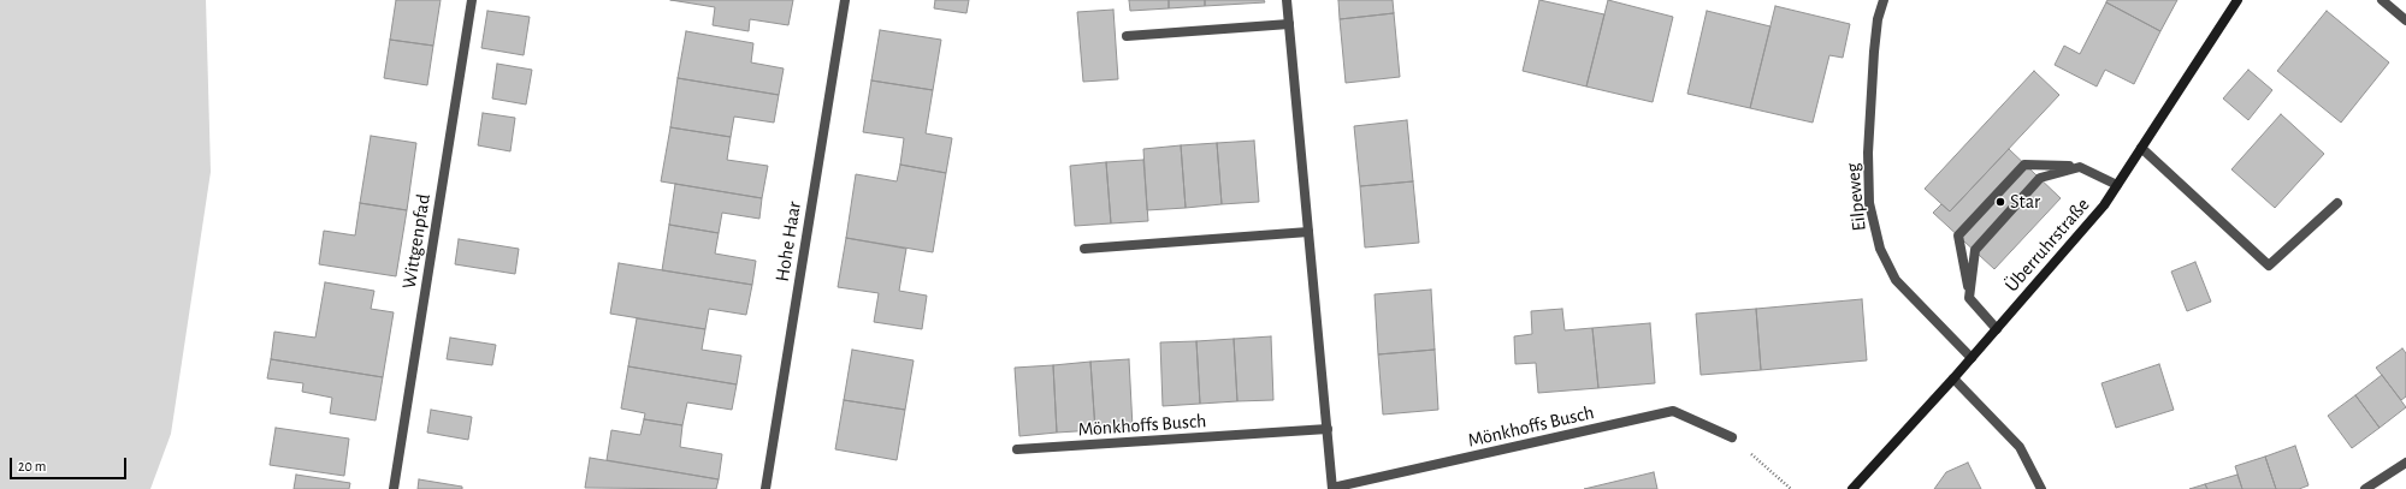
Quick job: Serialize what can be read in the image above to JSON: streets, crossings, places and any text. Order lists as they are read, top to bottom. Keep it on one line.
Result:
{"streets":{"main road":["Überruhrstraße"],"street":["Eilpeweg","Wittgenpfad","Hohe Haar","Mönkhoffs Busch"]},"crossings":[["Eilpeweg","Überruhrstraße"]],"places":["Star"],"scale_bar":"20 m"}
